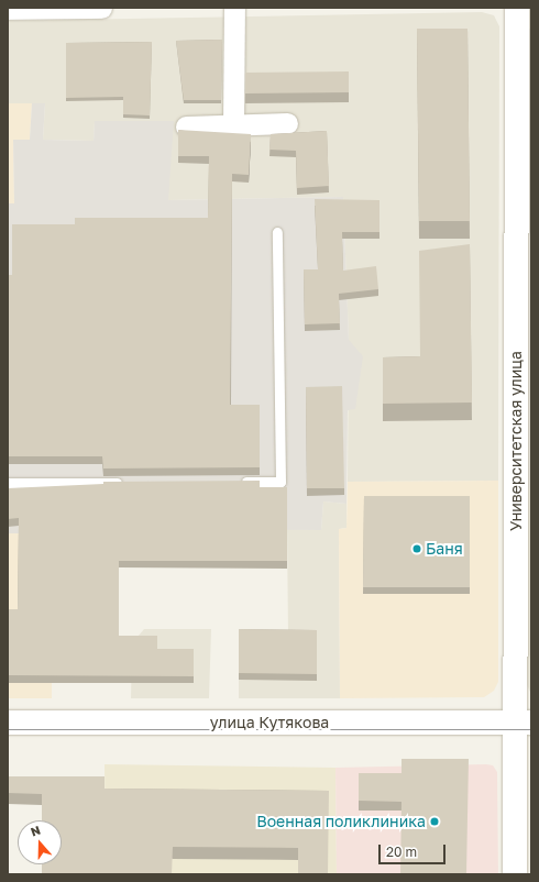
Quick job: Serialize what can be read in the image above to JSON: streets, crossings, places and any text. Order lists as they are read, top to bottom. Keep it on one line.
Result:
{"streets":{"street":["Университетская улица","улица Кутякова"]},"crossings":[["Университетская улица","улица Кутякова"]],"places":["Баня","Военная поликлиника"],"scale_bar":"20 m","north":"top"}
